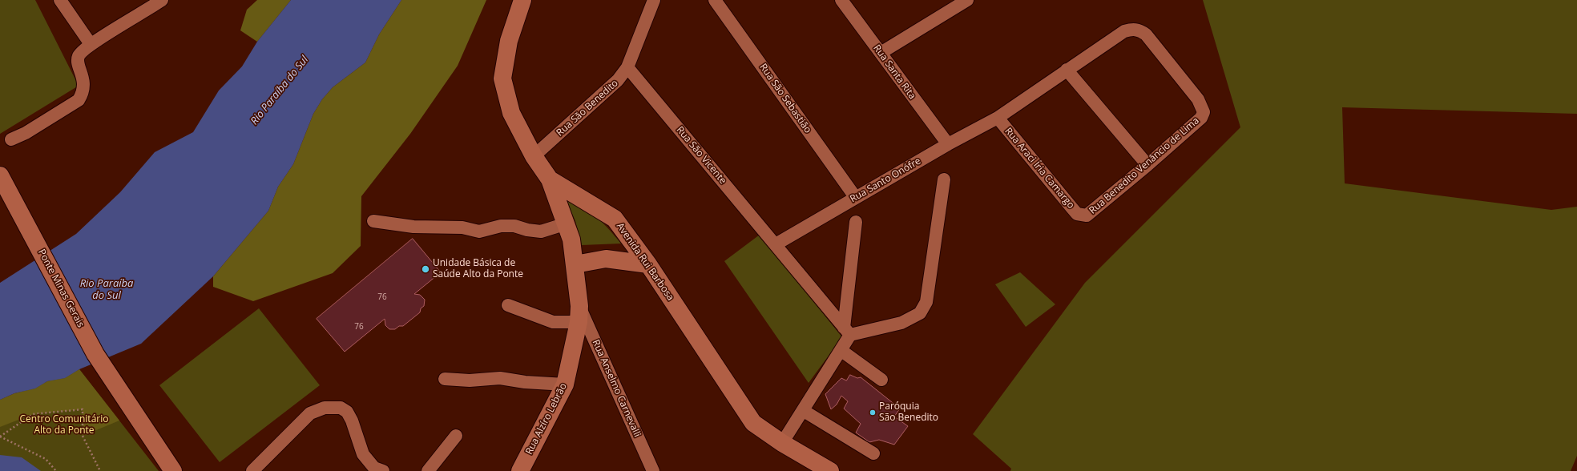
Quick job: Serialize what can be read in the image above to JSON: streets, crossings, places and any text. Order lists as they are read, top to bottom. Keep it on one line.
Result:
{"streets":{"main road":["Avenida Rui Barbosa","Ponte Minas Gerais","Rua Alzíro Lebrão"],"street":["Rua Santa Rita","Rua São Sebastião","Rua São Benedito","Rua São Vicente","Rua Benedito Venâncio de Lima","Rua Araci Íria Camargo","Rua Santo Onófre","Rua Anselmo Carnevalli"]},"crossings":[["Rua Santa Rita","Rua Santo Onófre"],["Rua São Sebastião","Rua Santo Onófre"],["Rua São Benedito","Rua São Vicente"],["Rua São Benedito","Avenida Rui Barbosa"],["Rua São Vicente","Rua Santo Onófre"],["Rua Benedito Venâncio de Lima","Rua Araci Íria Camargo"],["Rua Benedito Venâncio de Lima","Rua Santo Onófre"],["Rua Araci Íria Camargo","Rua Santo Onófre"],["Avenida Rui Barbosa","Rua Alzíro Lebrão"],["Rua Anselmo Carnevalli","Rua Alzíro Lebrão"]],"water":["Rio Paraíba do Sul"],"parks":["Centro Comunitário Alto da Ponte"],"places":["Unidade Básica de Saúde Alto da Ponte","Paróquia São Benedito"],"house_numbers":["76","76"]}
